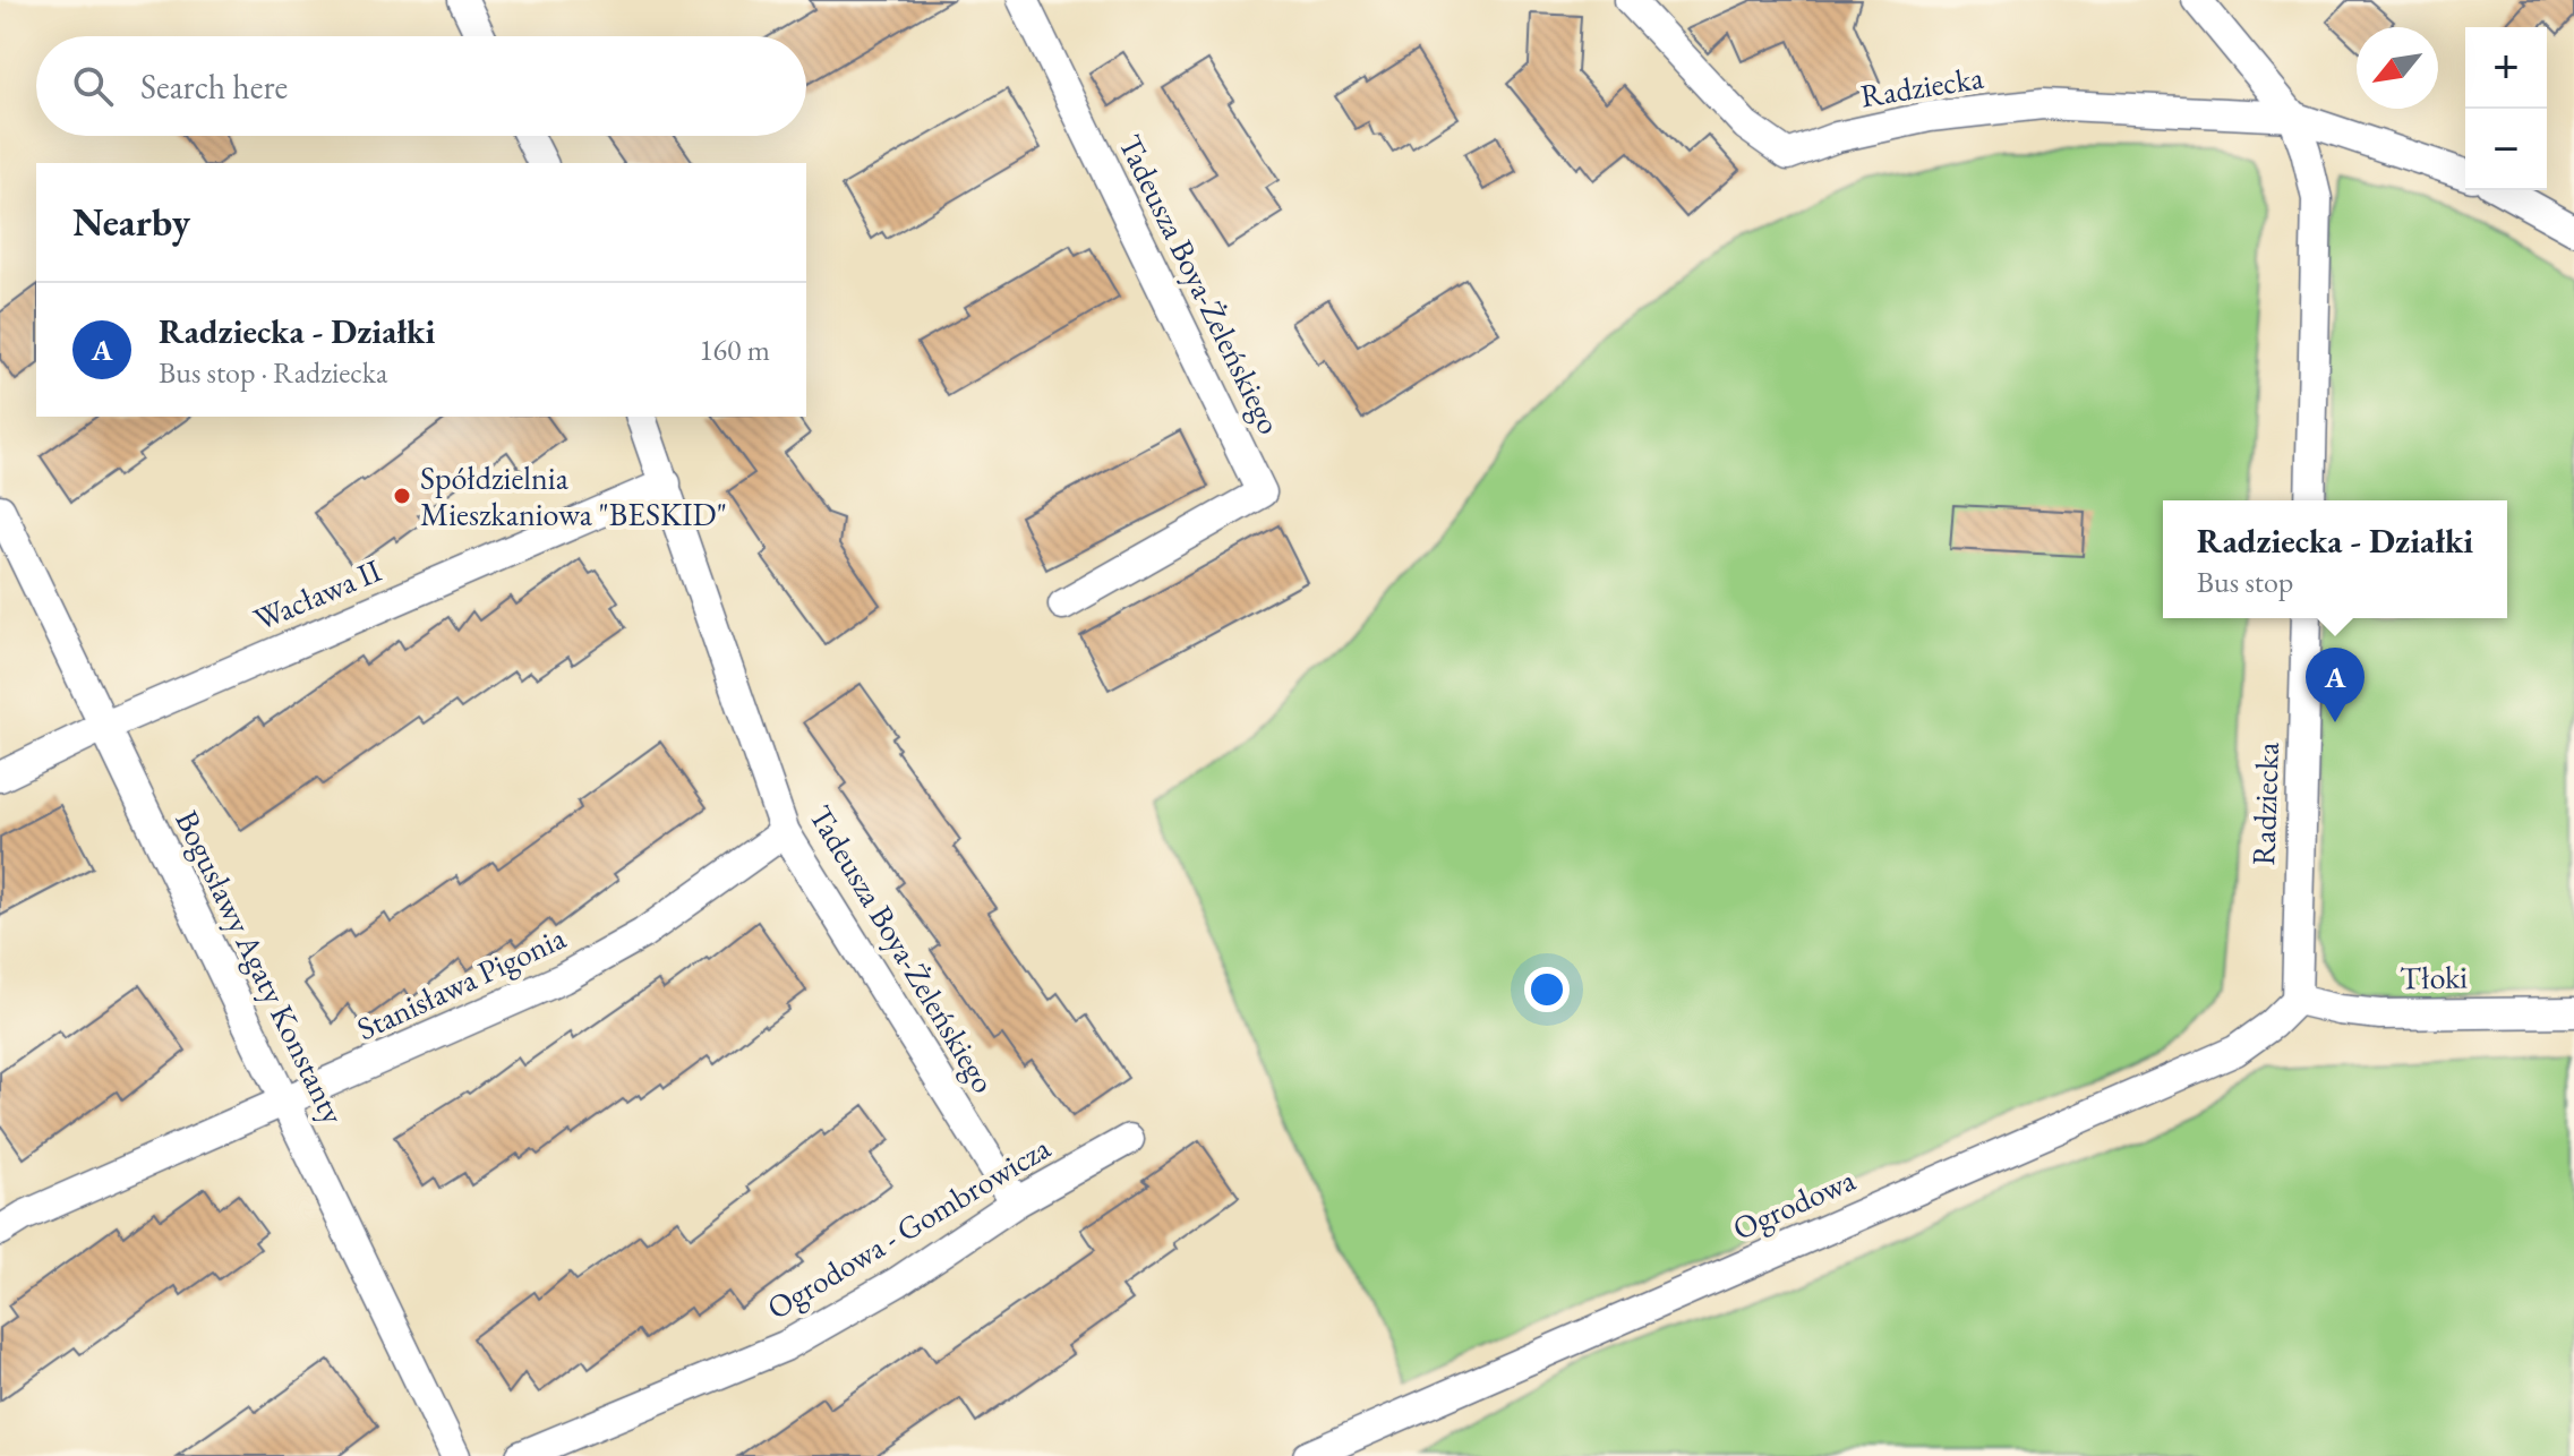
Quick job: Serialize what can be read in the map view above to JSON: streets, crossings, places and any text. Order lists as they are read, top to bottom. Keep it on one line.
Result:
{"streets":{"street":["Radziecka","Tadeusza Boya-Żeleńskiego","Wacława II","Bogusławy Agaty Konstanty","Tłoki","Stanisława Pigonia","Ogrodowa","Ogrodowa - Gombrowicza"]},"crossings":[["Radziecka","Tłoki"],["Radziecka","Ogrodowa"],["Tadeusza Boya-Żeleńskiego","Wacława II"],["Tadeusza Boya-Żeleńskiego","Stanisława Pigonia"],["Tadeusza Boya-Żeleńskiego","Ogrodowa - Gombrowicza"],["Wacława II","Bogusławy Agaty Konstanty"],["Bogusławy Agaty Konstanty","Stanisława Pigonia"],["Tłoki","Ogrodowa"]],"places":["Spółdzielnia Mieszkaniowa \"BESKID\""],"north":"bottom left","page":{"map_buttons":["+","−"],"search":"Search here","heading":"Nearby","list":[{"mark":"A","name":"Radziecka - Działki","note":"Bus stop · Radziecka","value":"160 m"}],"popup":["Radziecka - Działki","Bus stop"],"pins":"A"}}
